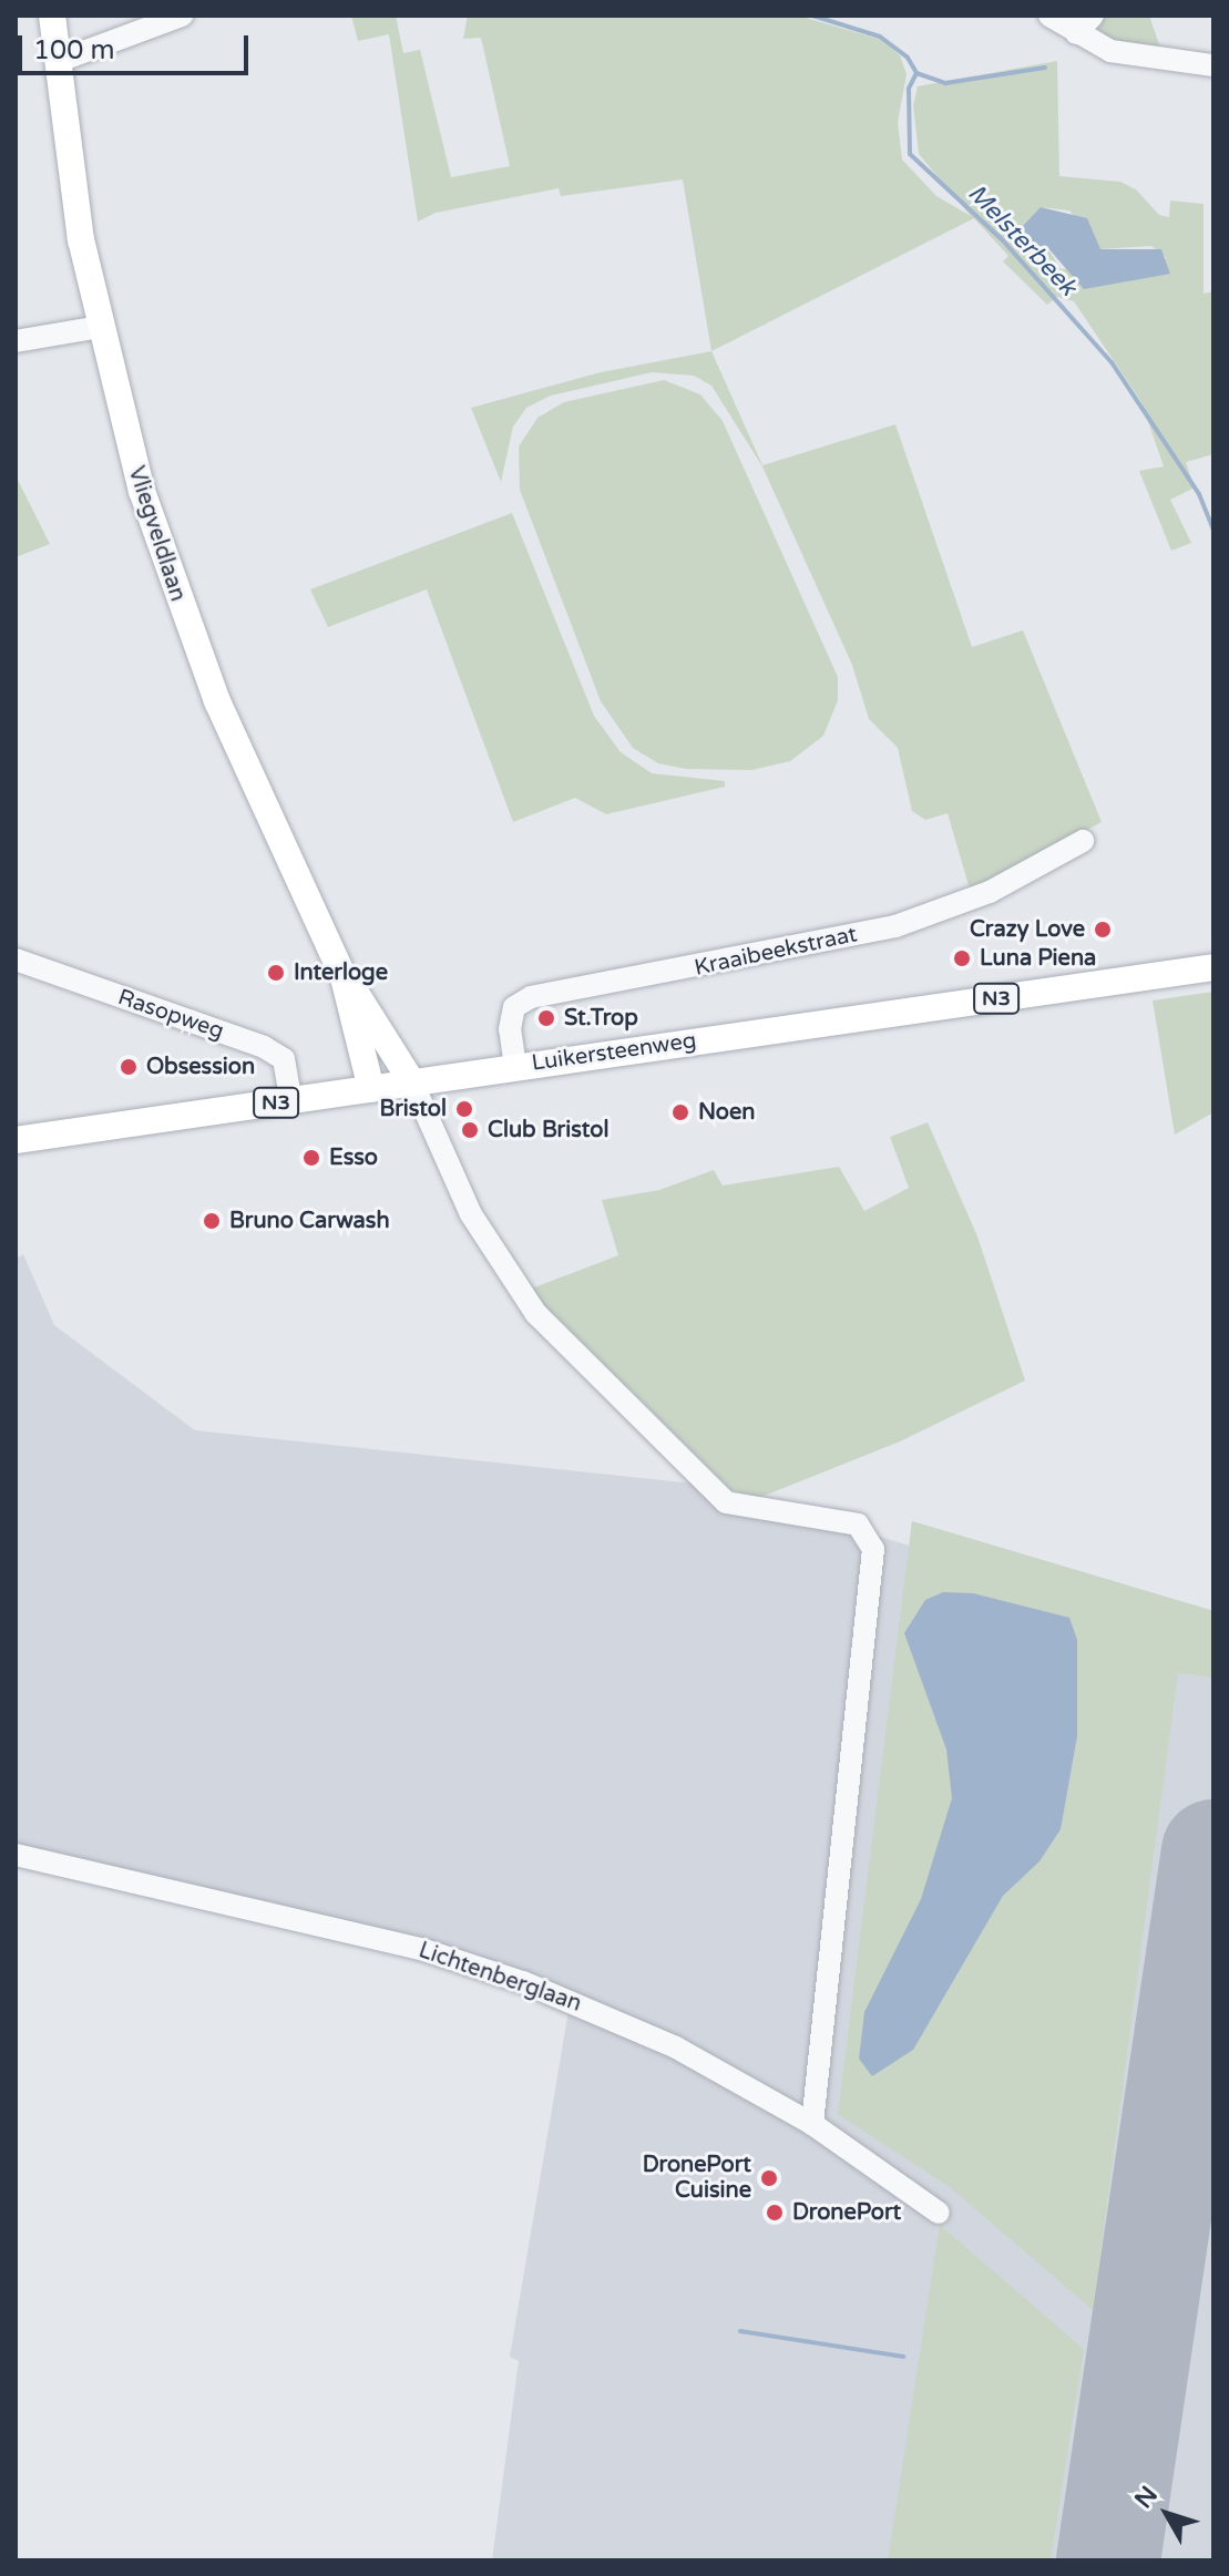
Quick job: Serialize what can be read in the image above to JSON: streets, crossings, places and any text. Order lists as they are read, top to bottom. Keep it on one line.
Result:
{"streets":{"main road":["Vliegveldlaan","N3","Luikersteenweg"],"street":["Kraaibeekstraat","Rasopweg","Lichtenberglaan"]},"crossings":[["Vliegveldlaan","Luikersteenweg"],["Kraaibeekstraat","Luikersteenweg"],["Rasopweg","Luikersteenweg"]],"water":["Melsterbeek"],"places":["Crazy Love","Luna Piena","Interloge","St.Trop","Obsession","Bristol","Noen","Club Bristol","Esso","Bruno Carwash","DronePort Cuisine","DronePort"],"scale_bar":"100 m","north":"top left"}
